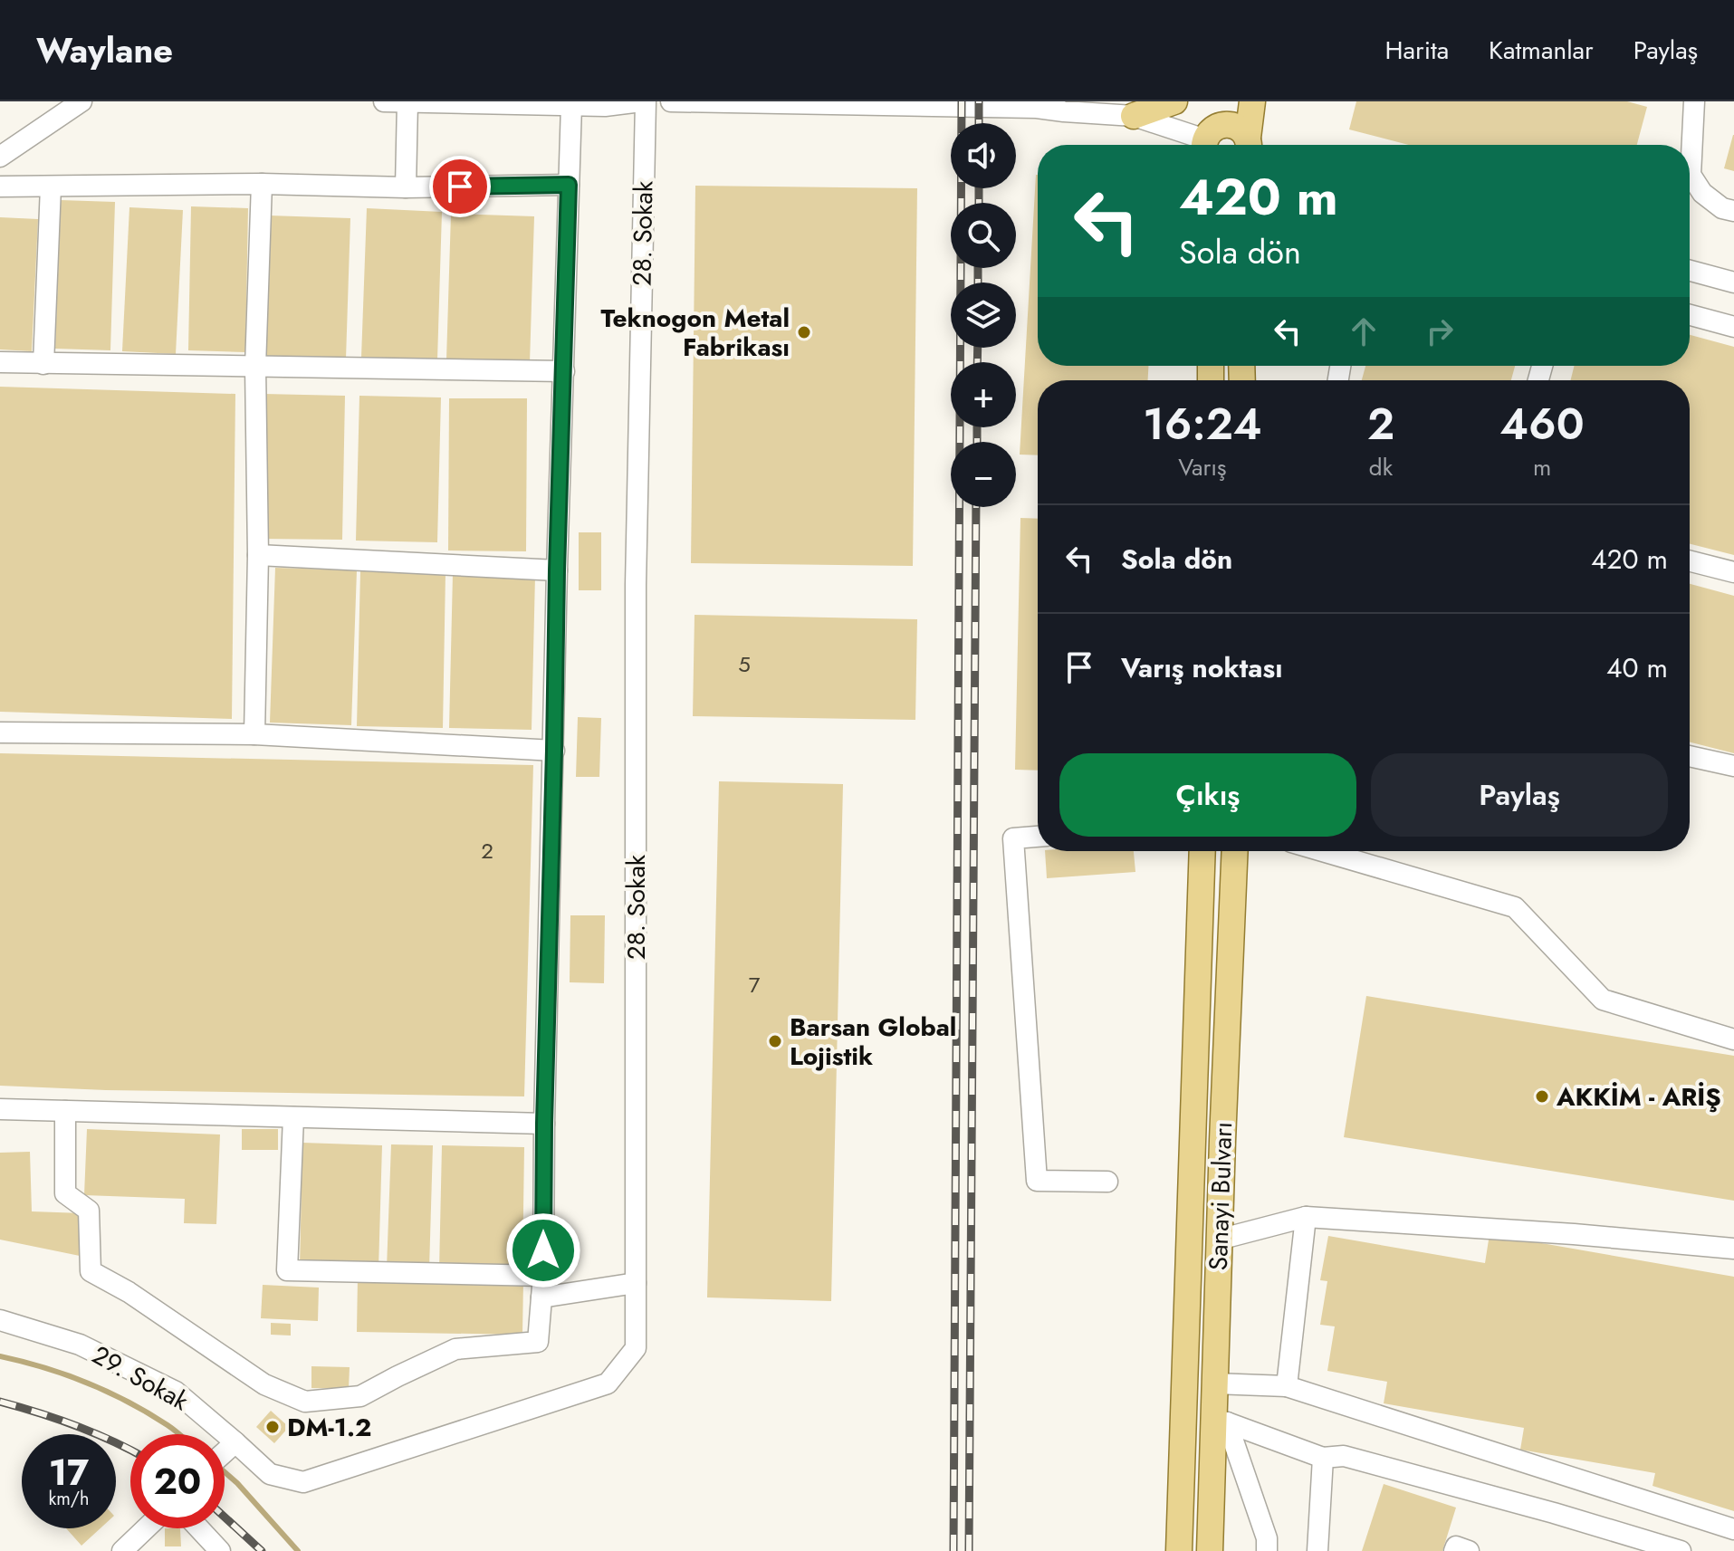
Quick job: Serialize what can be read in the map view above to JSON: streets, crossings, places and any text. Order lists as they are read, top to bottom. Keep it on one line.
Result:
{"streets":{"main road":["Sanayi Bulvarı"],"street":["28. Sokak","29. Sokak"]},"crossings":[["28. Sokak","29. Sokak"]],"places":["Teknogon Metal Fabrikası","Barsan Global Lojistik","AKKİM - ARİŞ","DM-1.2"],"house_numbers":["5","2","7"],"page":{"header":"Waylane","nav":["Harita","Katmanlar","Paylaş"],"map_buttons":["+","−"],"turn":["420 m","Sola dön"],"eta":["16:24","Varış","2","dk","460","m"],"list":[{"name":"Sola dön","value":"420 m"},{"name":"Varış noktası","value":"40 m"}],"buttons":["Çıkış","Paylaş"],"speed":"17 km/h","limit":"20"}}
